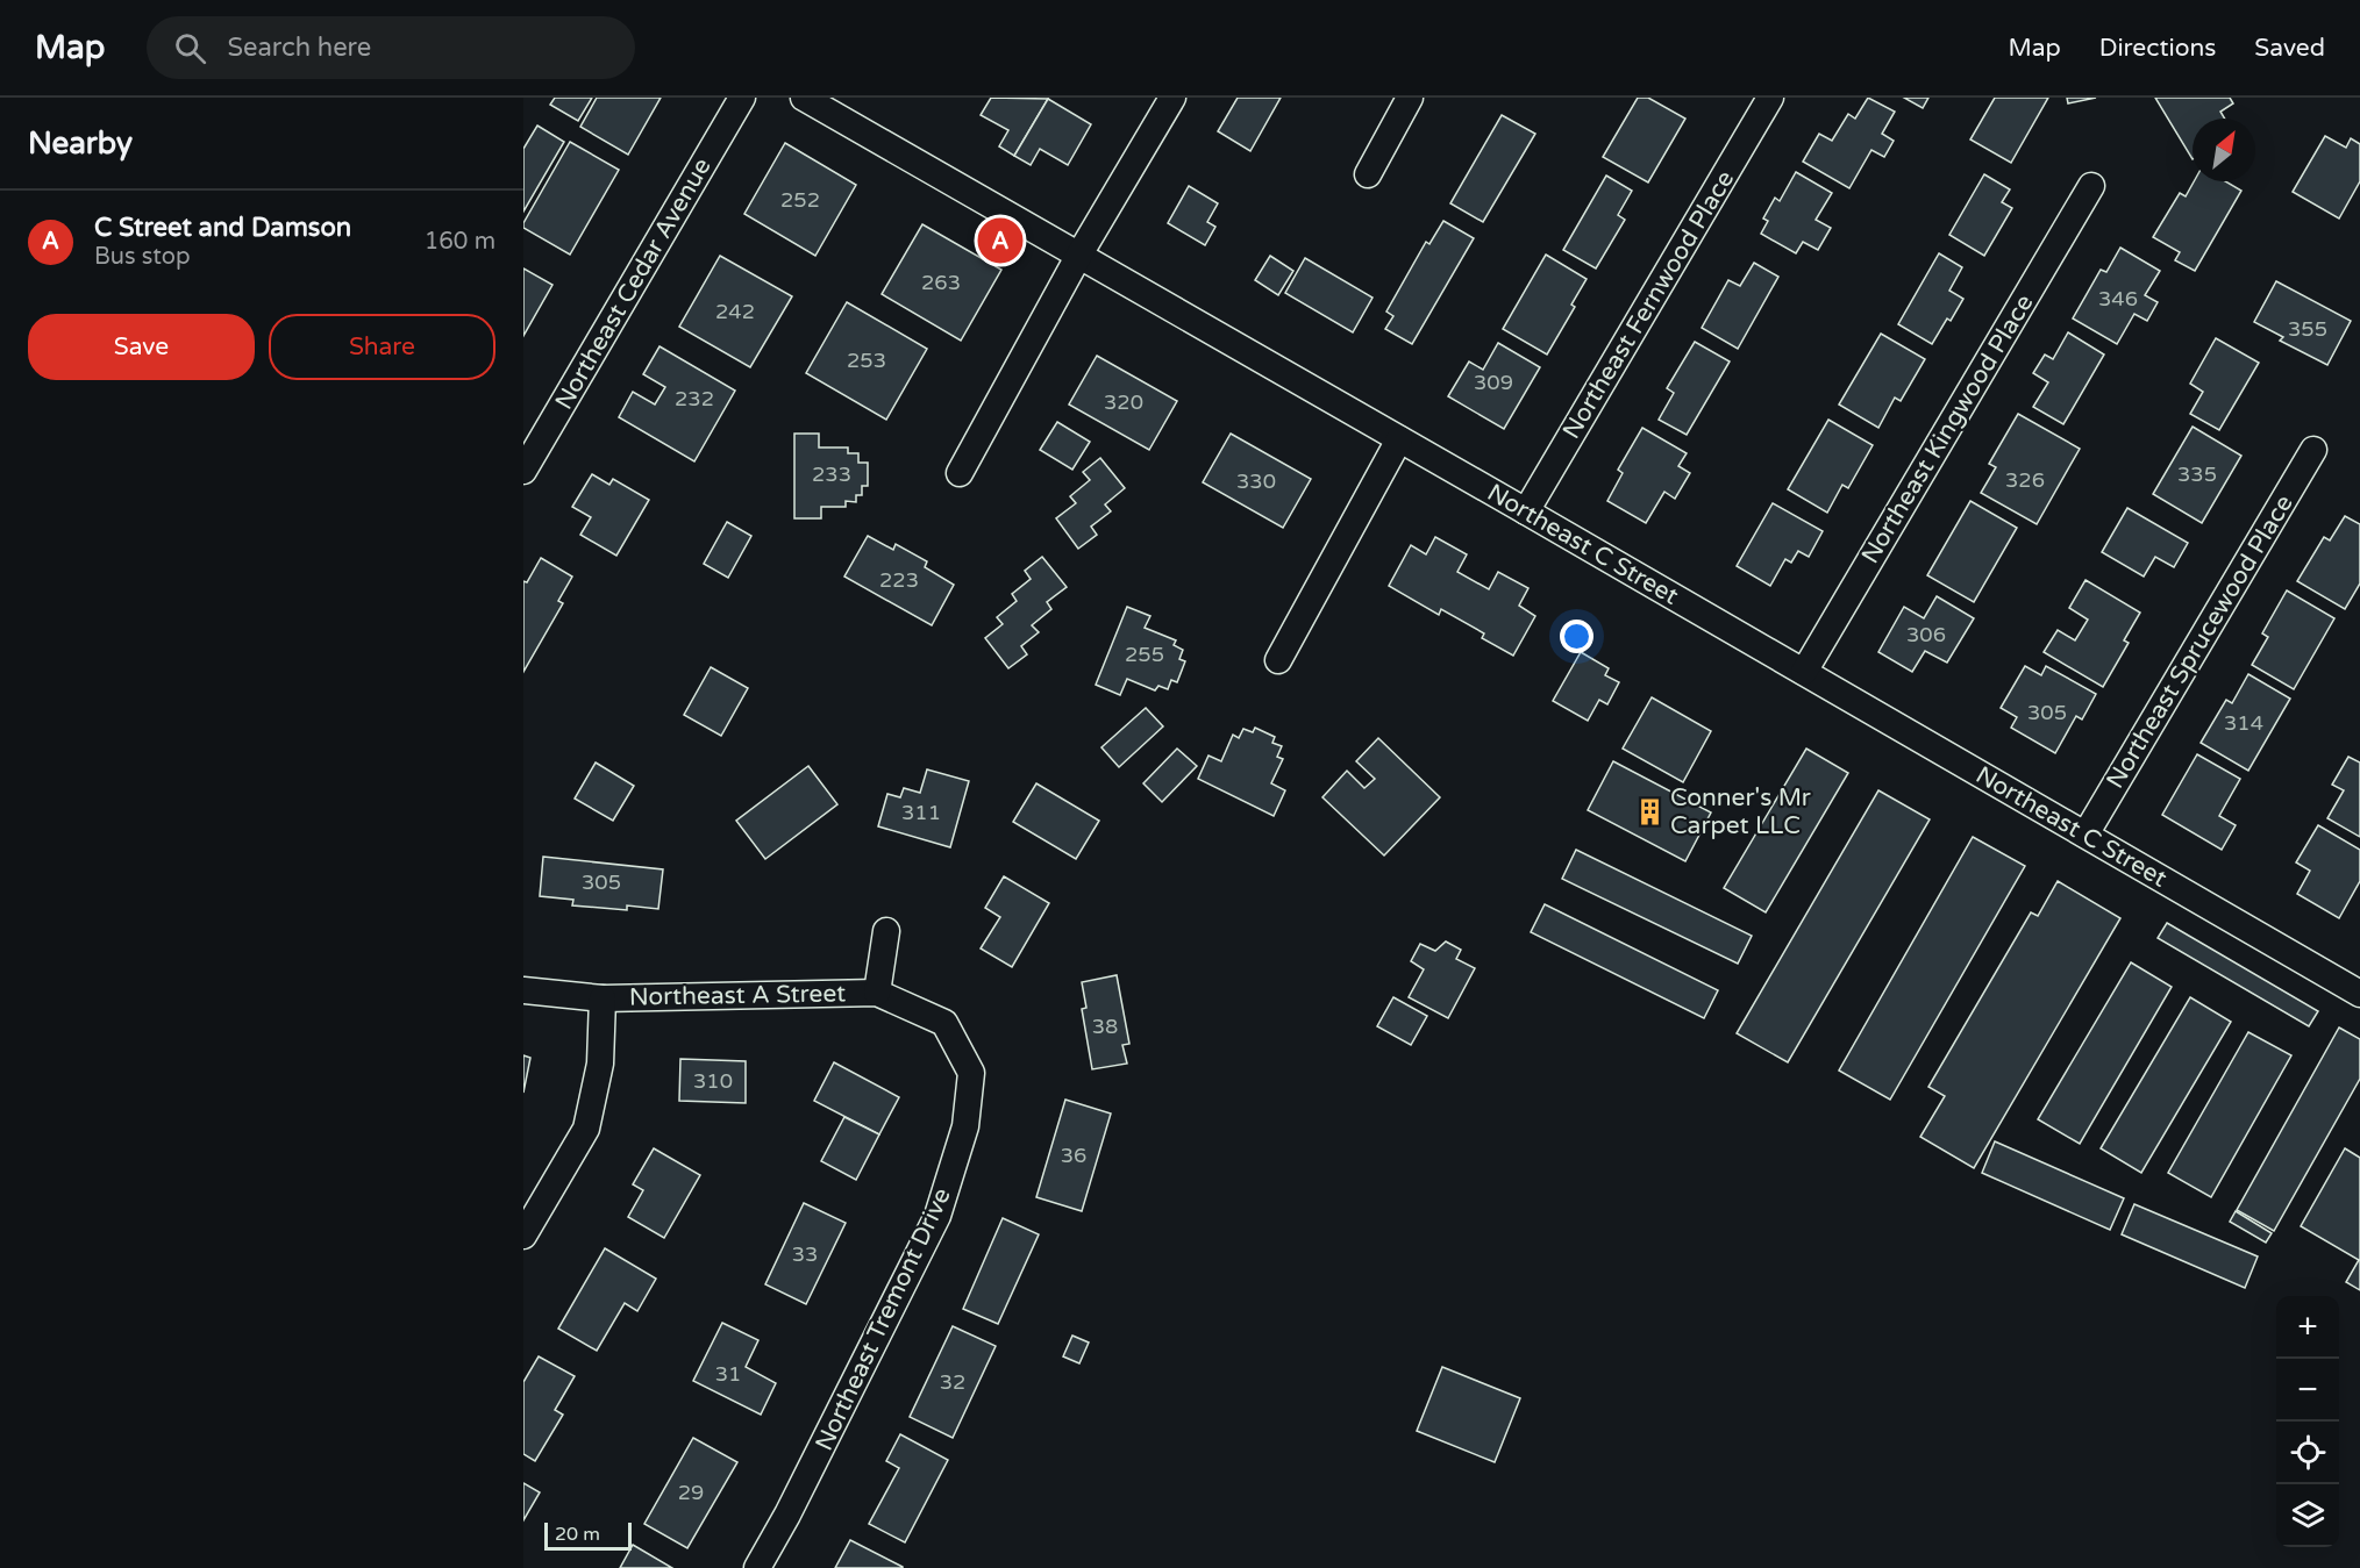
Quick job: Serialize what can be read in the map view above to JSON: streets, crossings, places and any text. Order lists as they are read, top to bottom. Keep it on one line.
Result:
{"streets":{"street":["Northeast Cedar Avenue","Northeast Fernwood Place","Northeast Kingwood Place","Northeast C Street","Northeast Sprucewood Place","Northeast A Street","Northeast Tremont Drive"]},"crossings":[["Northeast Fernwood Place","Northeast C Street"],["Northeast Kingwood Place","Northeast C Street"],["Northeast C Street","Northeast Sprucewood Place"],["Northeast A Street","Northeast Tremont Drive"]],"places":{"building":["Conner's Mr Carpet LLC"]},"house_numbers":["252","263","346","242","355","253","309","232","320","233","335","326","330","223","306","255","305","314","311","305","38","310","36","33","31","32","29"],"scale_bar":"20 m","north":"top right","page":{"header":"Map","search":"Search here","nav":["Map","Directions","Saved"],"heading":"Nearby","list":[{"mark":"A","name":"C Street and Damson","note":"Bus stop","value":"160 m"}],"pins":"A","buttons":["Save","Share"],"map_buttons":["+","−"],"scale":"20 m"}}
